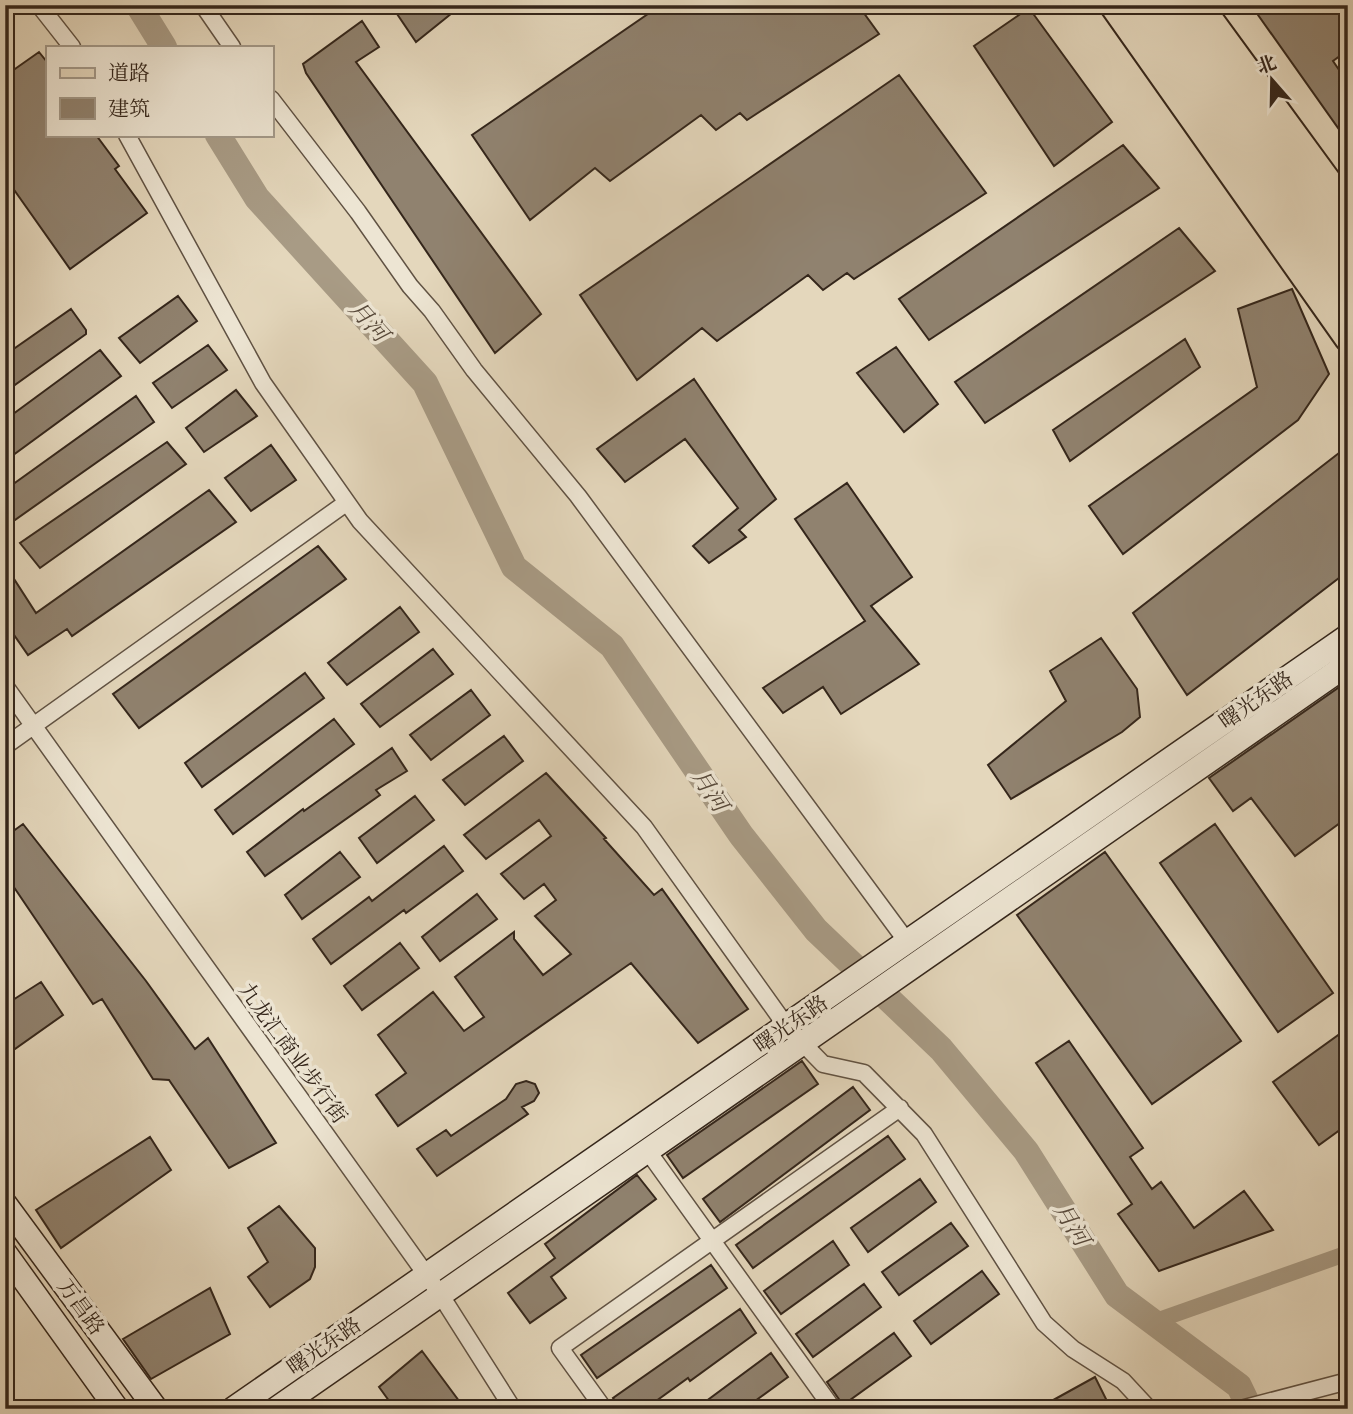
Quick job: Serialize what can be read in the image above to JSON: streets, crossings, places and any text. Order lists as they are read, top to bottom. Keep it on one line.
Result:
{"streets":{"main road":["曙光东路","万昌路"],"street":["九龙汇商业步行街"]},"crossings":[["曙光东路","九龙汇商业步行街"]],"water":["月河"],"legend":["道路","建筑"],"north":"top"}
